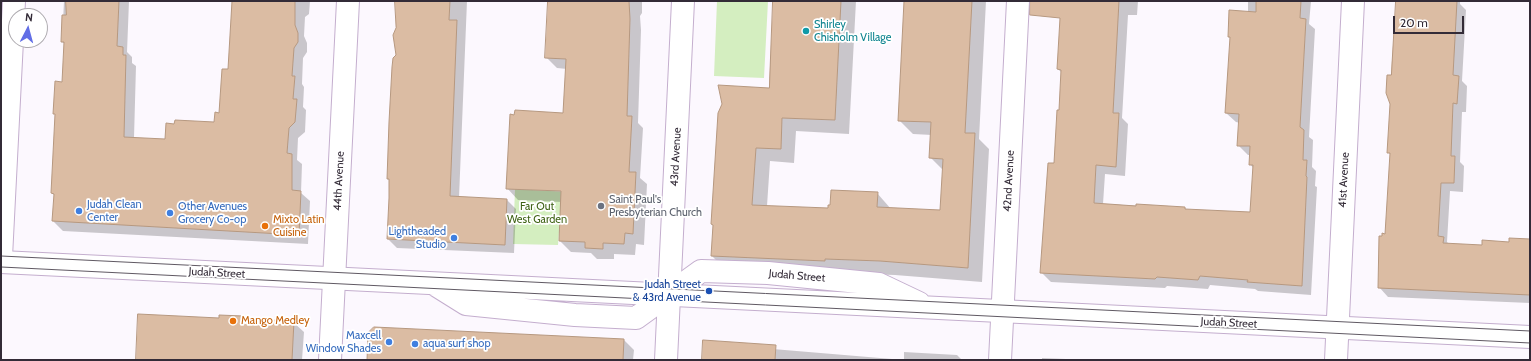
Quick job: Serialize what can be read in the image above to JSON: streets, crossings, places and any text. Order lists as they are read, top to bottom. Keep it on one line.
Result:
{"streets":{"street":["43rd Avenue","41st Avenue","44th Avenue","42nd Avenue","Judah Street"]},"crossings":[["43rd Avenue","Judah Street"],["41st Avenue","Judah Street"],["44th Avenue","Judah Street"],["42nd Avenue","Judah Street"]],"parks":["Far Out West Garden"],"places":["Shirley Chisholm Village","Saint Paul's Presbyterian Church","Judah Clean Center","Other Avenues Grocery Co-op","Mixto Latin Cuisine","Lightheaded Studio","Judah Street & 43rd Avenue","Mango Medley","Maxcell Window Shades","aqua surf shop"],"scale_bar":"20 m","north":"top"}
